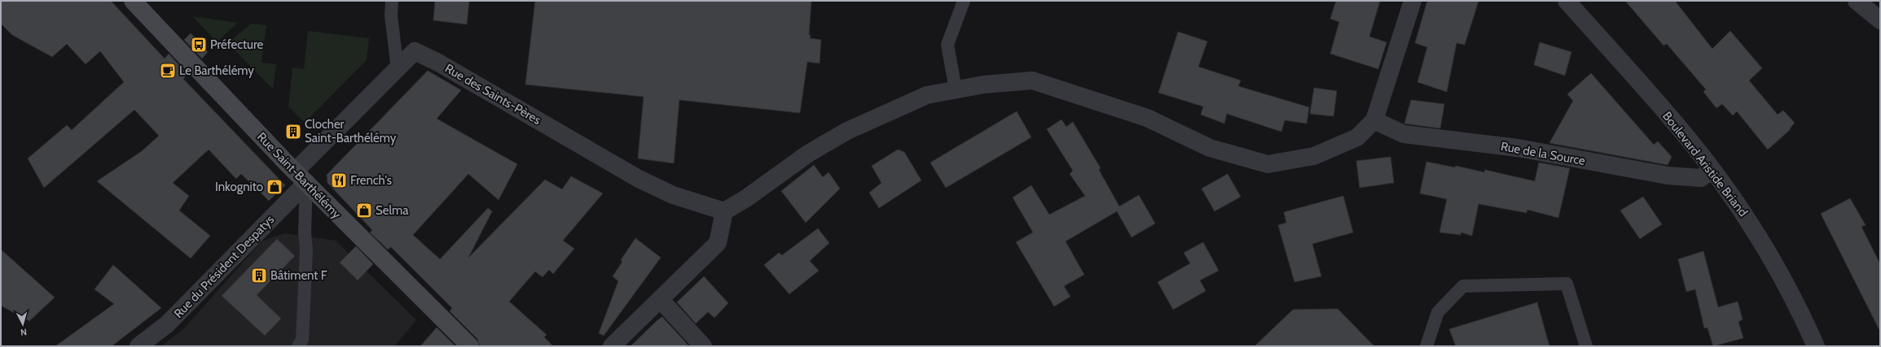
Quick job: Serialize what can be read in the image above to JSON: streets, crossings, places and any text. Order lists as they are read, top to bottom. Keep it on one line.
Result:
{"streets":{"main road":["Rue Saint-Barthélémy"],"street":["Rue des Saints-Pères","Rue de la Source","Boulevard Aristide Briand","Rue du Président Despatys"]},"crossings":[["Rue des Saints-Pères","Rue Saint-Barthélémy"],["Rue des Saints-Pères","Rue du Président Despatys"],["Rue de la Source","Boulevard Aristide Briand"],["Rue Saint-Barthélémy","Rue du Président Despatys"]],"places":{"bus stop":["Préfecture"],"cafe":["Le Barthélémy"],"building":["Clocher Saint-Barthélémy","Bâtiment F"],"restaurant":["French's"],"shop":["Inkognito","Selma"]},"north":"bottom"}
